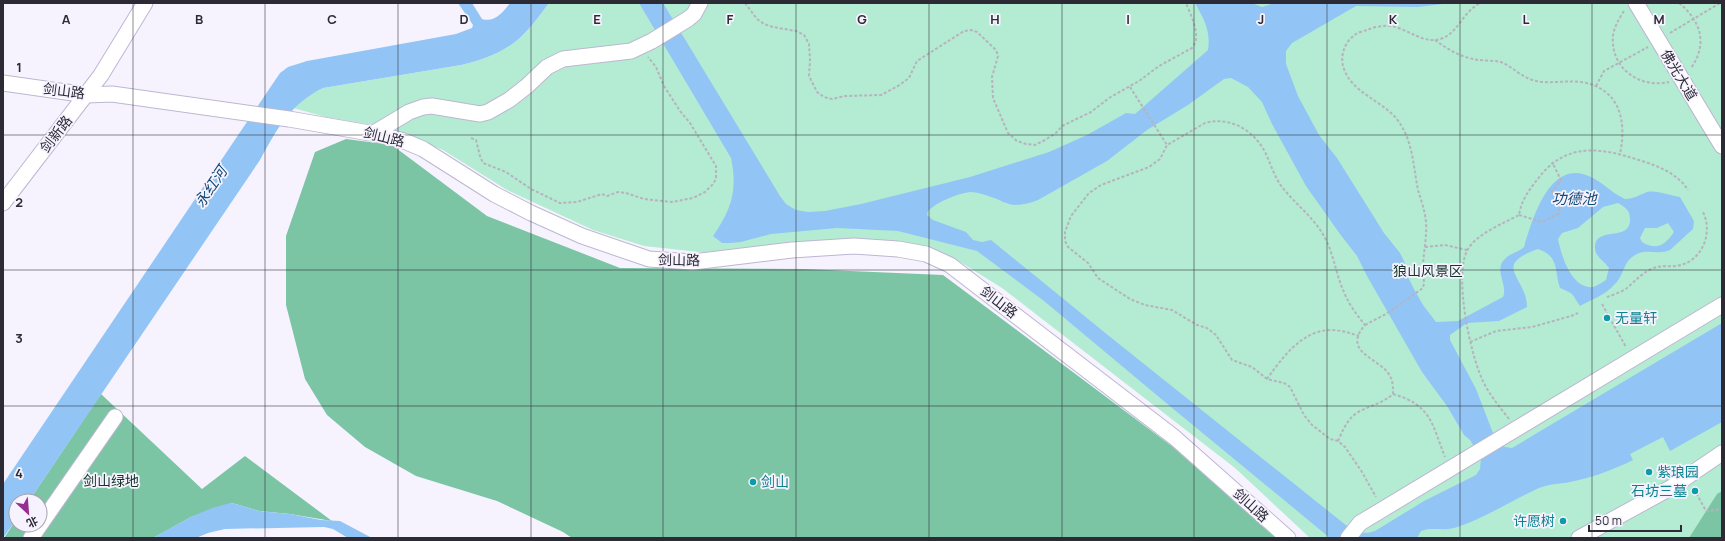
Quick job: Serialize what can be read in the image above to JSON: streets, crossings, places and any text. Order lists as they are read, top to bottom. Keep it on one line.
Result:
{"streets":{"street":["佛光大道","剑山路","剑新路"]},"crossings":[["剑山路","剑新路"]],"water":["永红河","功德池"],"parks":["狼山风景区","剑山绿地"],"places":["无量轩","紫琅园","剑山","石坊三墓","许愿树"],"scale_bar":"50 m","north":"bottom right","grid":{"columns":["A","B","C","D","E","F","G","H","I","J","K","L","M"],"rows":["1","2","3","4"]}}
